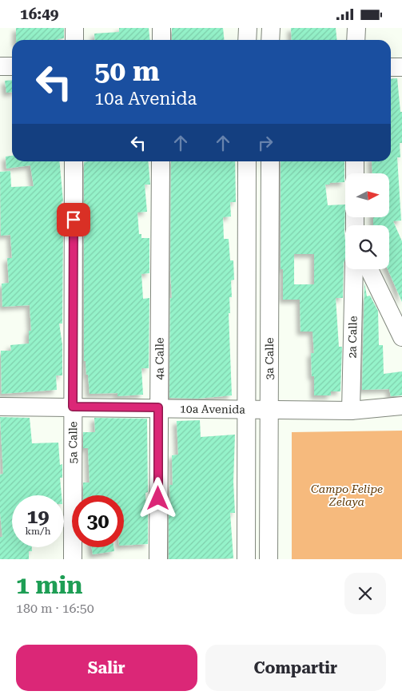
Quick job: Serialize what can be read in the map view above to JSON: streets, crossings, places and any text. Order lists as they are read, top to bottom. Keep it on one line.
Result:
{"streets":{"street":["2a Calle","4a Calle","3a Calle","10a Avenida","5a Calle"]},"crossings":[["2a Calle","10a Avenida"],["4a Calle","10a Avenida"],["3a Calle","10a Avenida"],["10a Avenida","5a Calle"]],"parks":["Campo Felipe Zelaya"],"north":"right","page":{"status":"16:49","turn":["50 m","10a Avenida"],"speed":"19 km/h","limit":"30","heading":["1 min","180 m · 16:50"],"buttons":["Salir","Compartir"]}}
